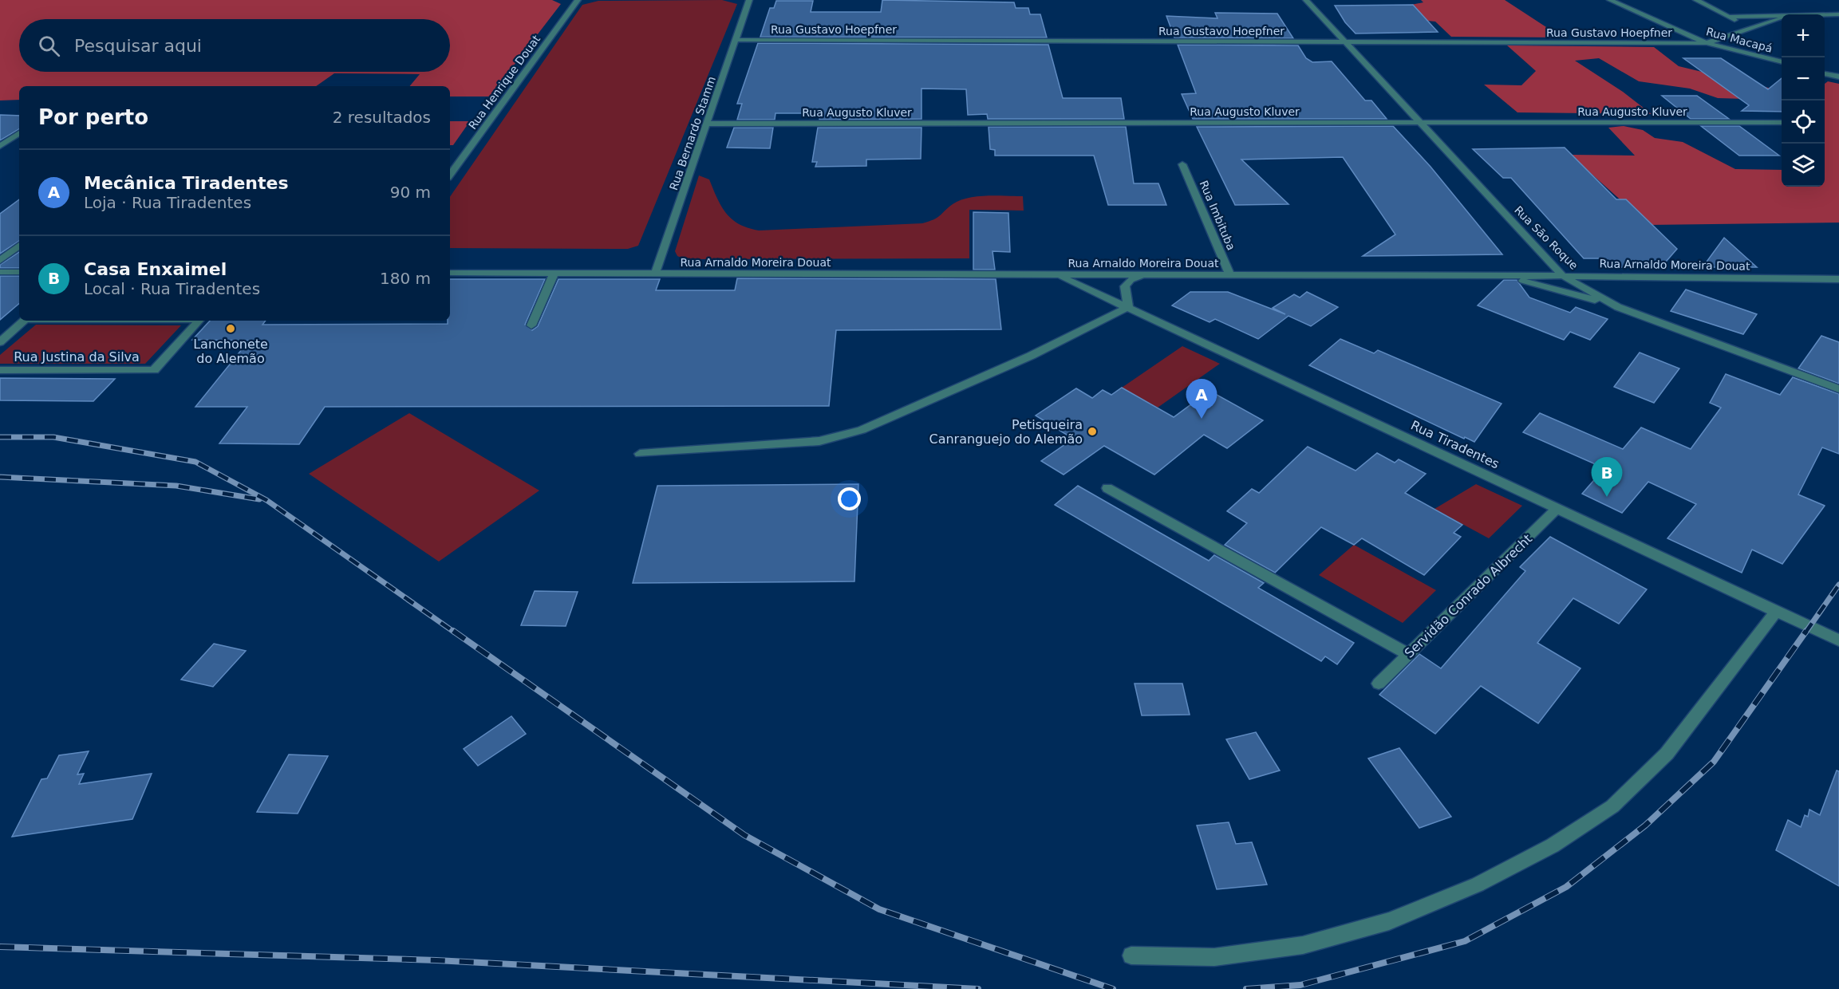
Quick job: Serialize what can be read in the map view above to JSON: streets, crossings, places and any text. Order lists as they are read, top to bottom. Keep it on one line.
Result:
{"streets":{"street":["Rua Gustavo Hoepfner","Rua Macapá","Rua Henrique Douat","Rua Augusto Kluver","Rua Bernardo Stamm","Rua Imbituba","Rua São Roque","Rua Arnaldo Moreira Douat","Rua Justina da Silva","Rua Tiradentes","Servidão Conrado Albrecht"]},"crossings":[["Rua Gustavo Hoepfner","Rua Macapá"],["Rua Gustavo Hoepfner","Rua Bernardo Stamm"],["Rua Gustavo Hoepfner","Rua São Roque"],["Rua Augusto Kluver","Rua Bernardo Stamm"],["Rua Augusto Kluver","Rua São Roque"],["Rua Bernardo Stamm","Rua Arnaldo Moreira Douat"],["Rua Imbituba","Rua Arnaldo Moreira Douat"],["Rua São Roque","Rua Arnaldo Moreira Douat"],["Rua Arnaldo Moreira Douat","Rua Tiradentes"],["Rua Tiradentes","Servidão Conrado Albrecht"]],"places":["Lanchonete do Alemão","Petisqueira Canranguejo do Alemão"],"page":{"map_buttons":["+","−"],"search":"Pesquisar aqui","heading":["Por perto","2 resultados"],"list":[{"mark":"A","name":"Mecânica Tiradentes","note":"Loja · Rua Tiradentes","value":"90 m"},{"mark":"B","name":"Casa Enxaimel","note":"Local · Rua Tiradentes","value":"180 m"}],"pins":["A","B"]}}
